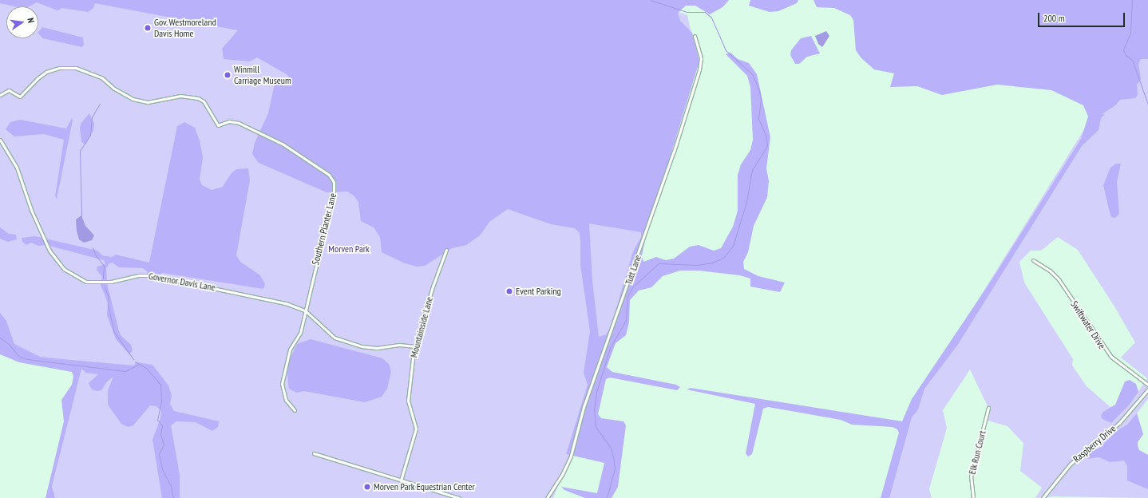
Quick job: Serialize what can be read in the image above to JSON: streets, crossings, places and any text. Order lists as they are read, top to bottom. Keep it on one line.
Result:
{"streets":{"street":["Southern Planter Lane","Tutt Lane","Governor Davis Lane","Swiftwater Drive","Mountainside Lane","Raspberry Drive","Elk Run Court"]},"crossings":[["Southern Planter Lane","Governor Davis Lane"],["Governor Davis Lane","Mountainside Lane"]],"parks":["Morven Park"],"places":["Gov. Westmoreland Davis Home","Winmill Carriage Museum","Event Parking","Morven Park Equestrian Center"],"scale_bar":"200 m","north":"right"}
